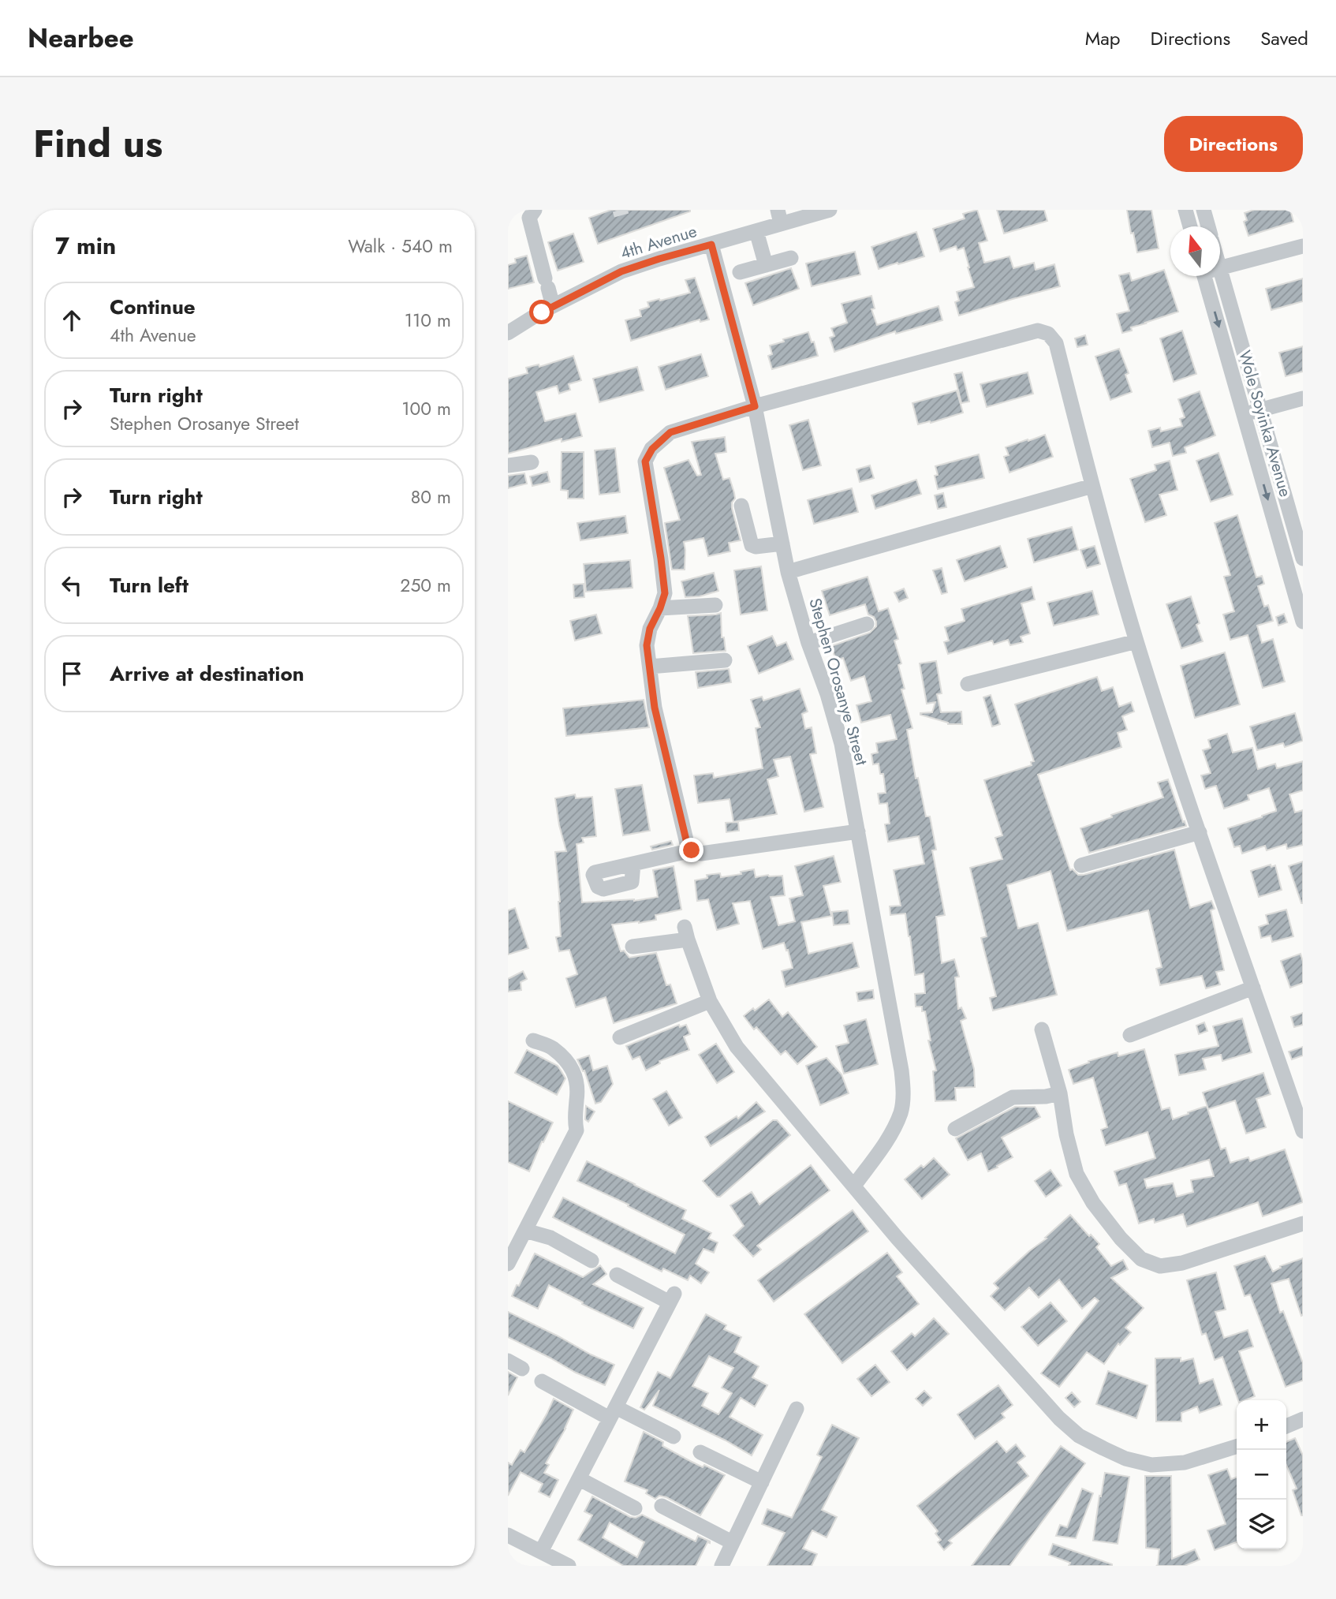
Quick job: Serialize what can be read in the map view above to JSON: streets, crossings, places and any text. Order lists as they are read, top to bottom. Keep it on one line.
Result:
{"streets":{"street":["4th Avenue","Wole Soyinka Avenue","Stephen Orosanye Street"]},"crossings":[["4th Avenue","Stephen Orosanye Street"]],"north":"top","page":{"header":"Nearbee","nav":["Map","Directions","Saved"],"title":"Find us","buttons":"Directions","heading":["7 min","Walk · 540 m"],"list":[["Continue","4th Avenue","110 m"],["Turn right","Stephen Orosanye Street","100 m"],["Turn right","80 m"],["Turn left","250 m"],"Arrive at destination"],"map_buttons":["+","−"]}}
